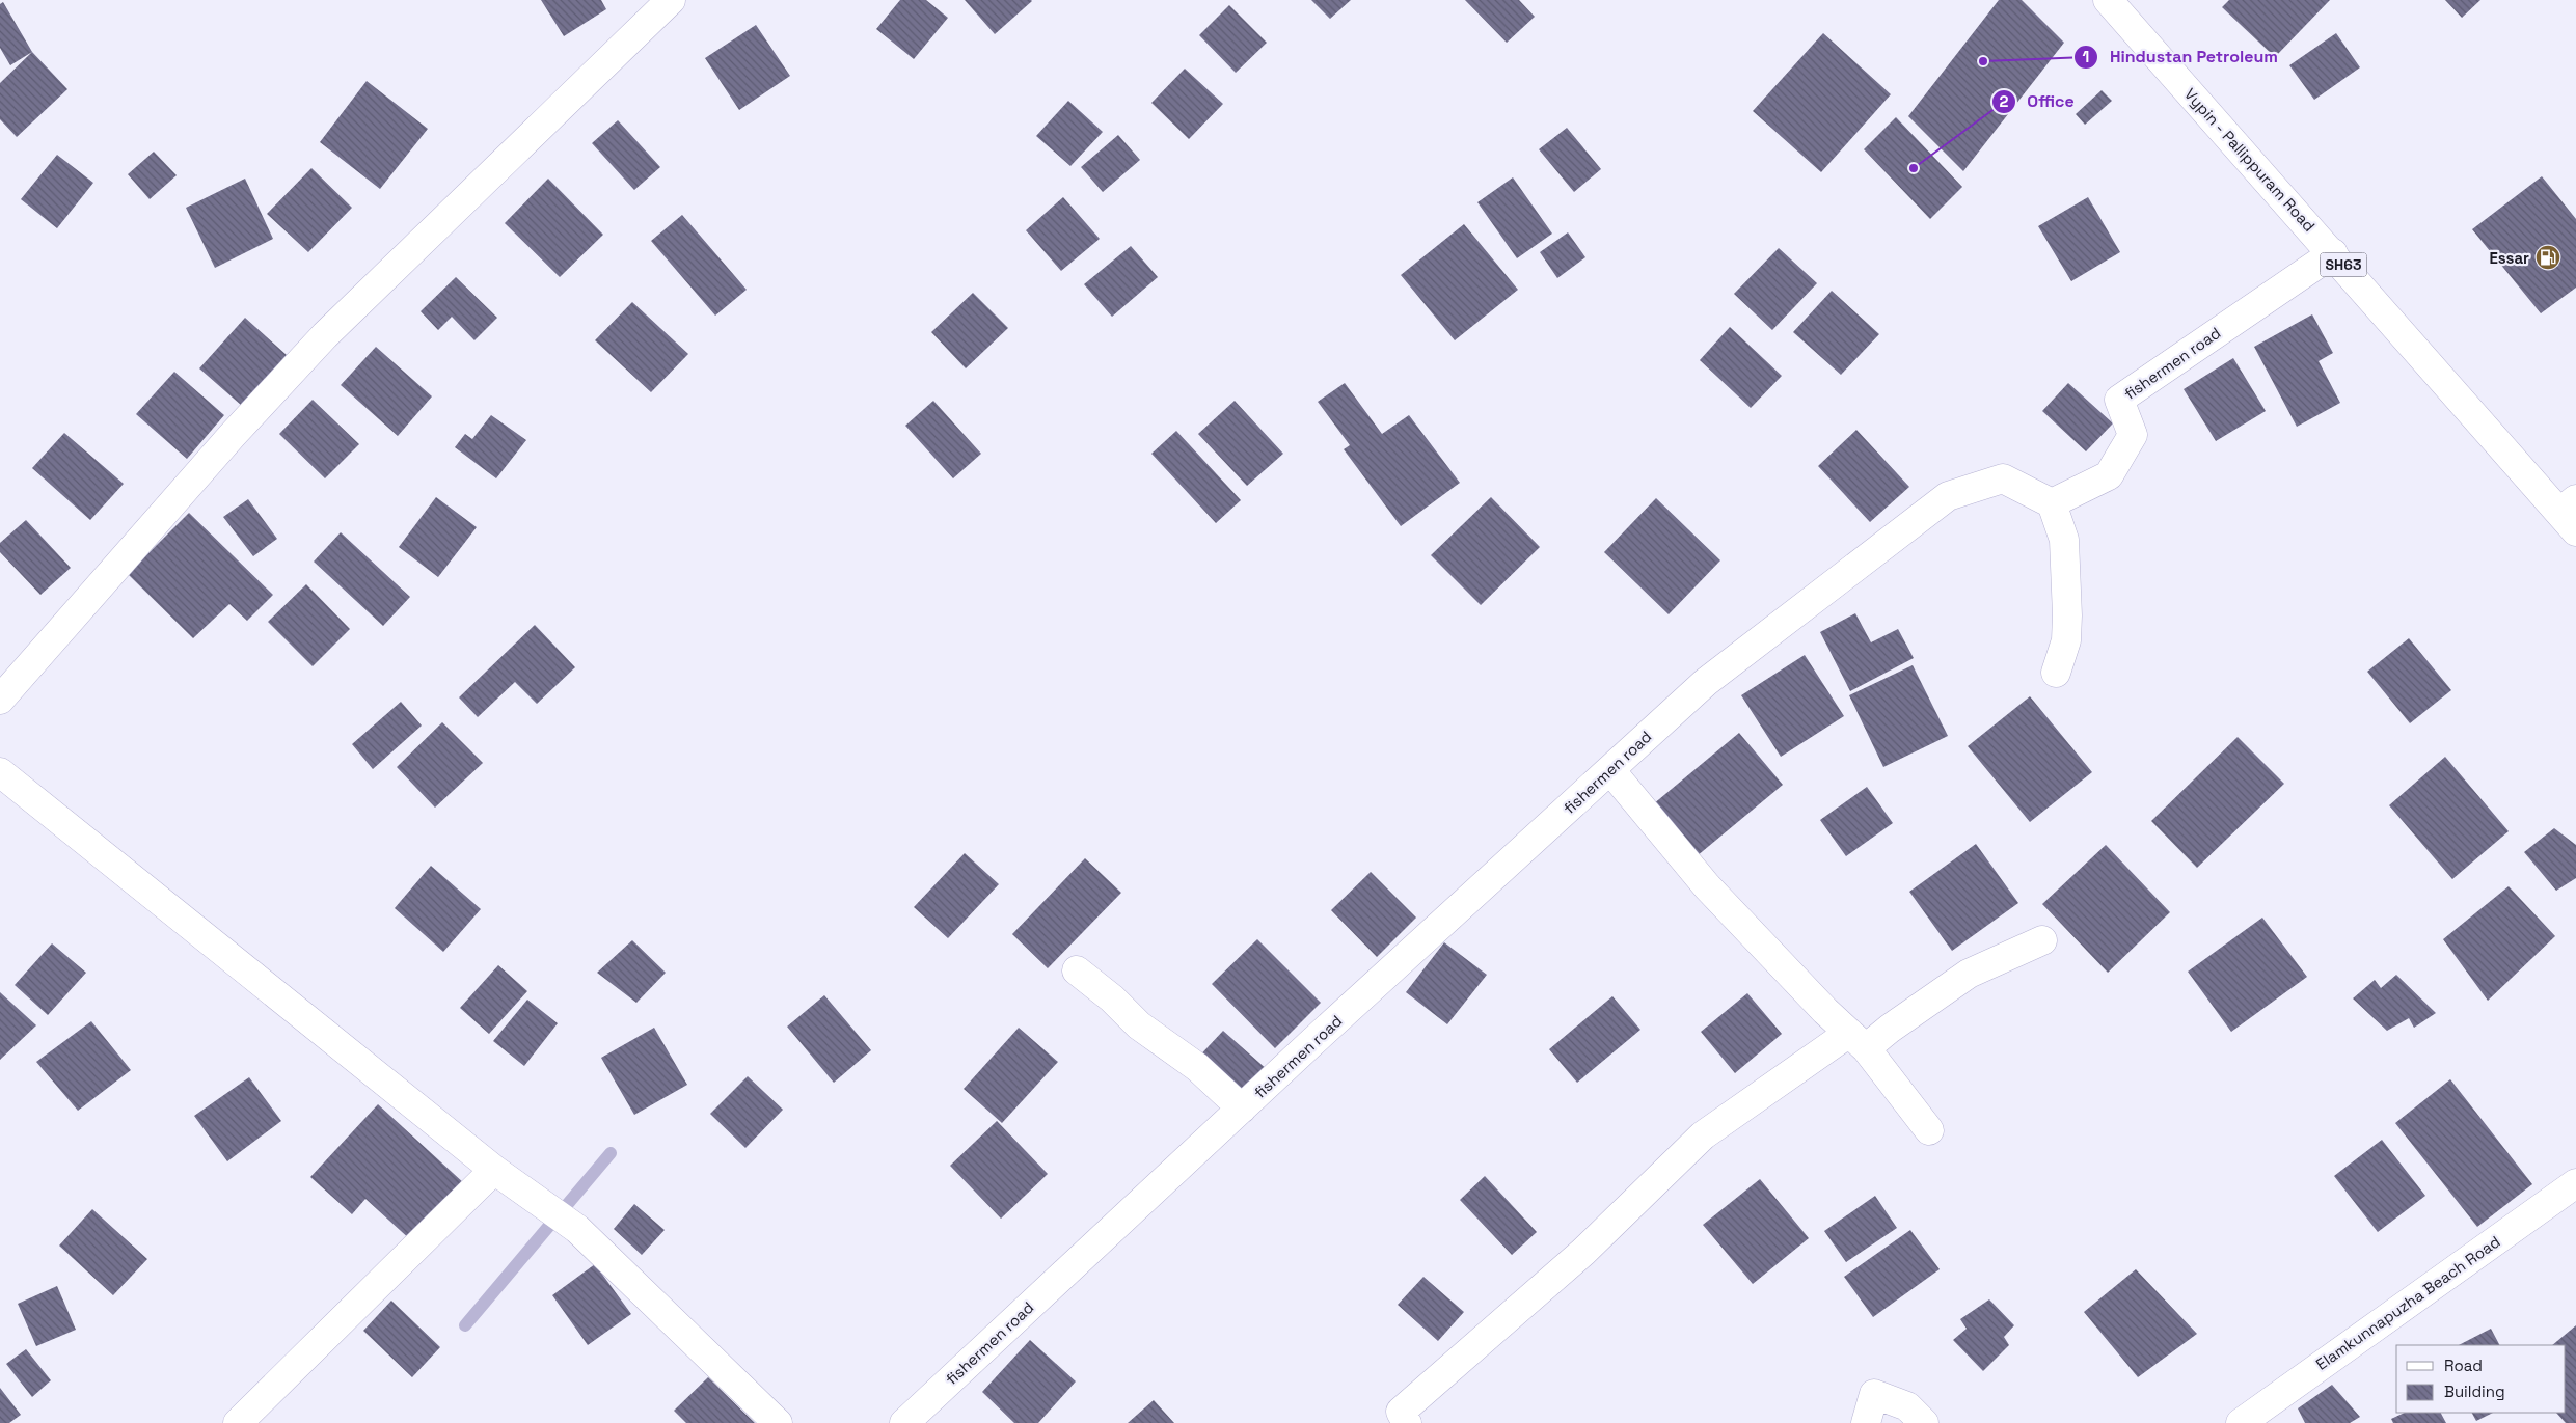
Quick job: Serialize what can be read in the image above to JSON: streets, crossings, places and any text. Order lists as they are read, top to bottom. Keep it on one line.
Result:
{"streets":{"street":["Vypin - Pallippuram Road","SH63","fishermen road","Elamkunnapuzha Beach Road"]},"crossings":[["Vypin - Pallippuram Road","fishermen road"]],"places":{"other":["Hindustan Petroleum","Office"],"fuel station":["Essar"]},"legend":["Road","Building"]}
